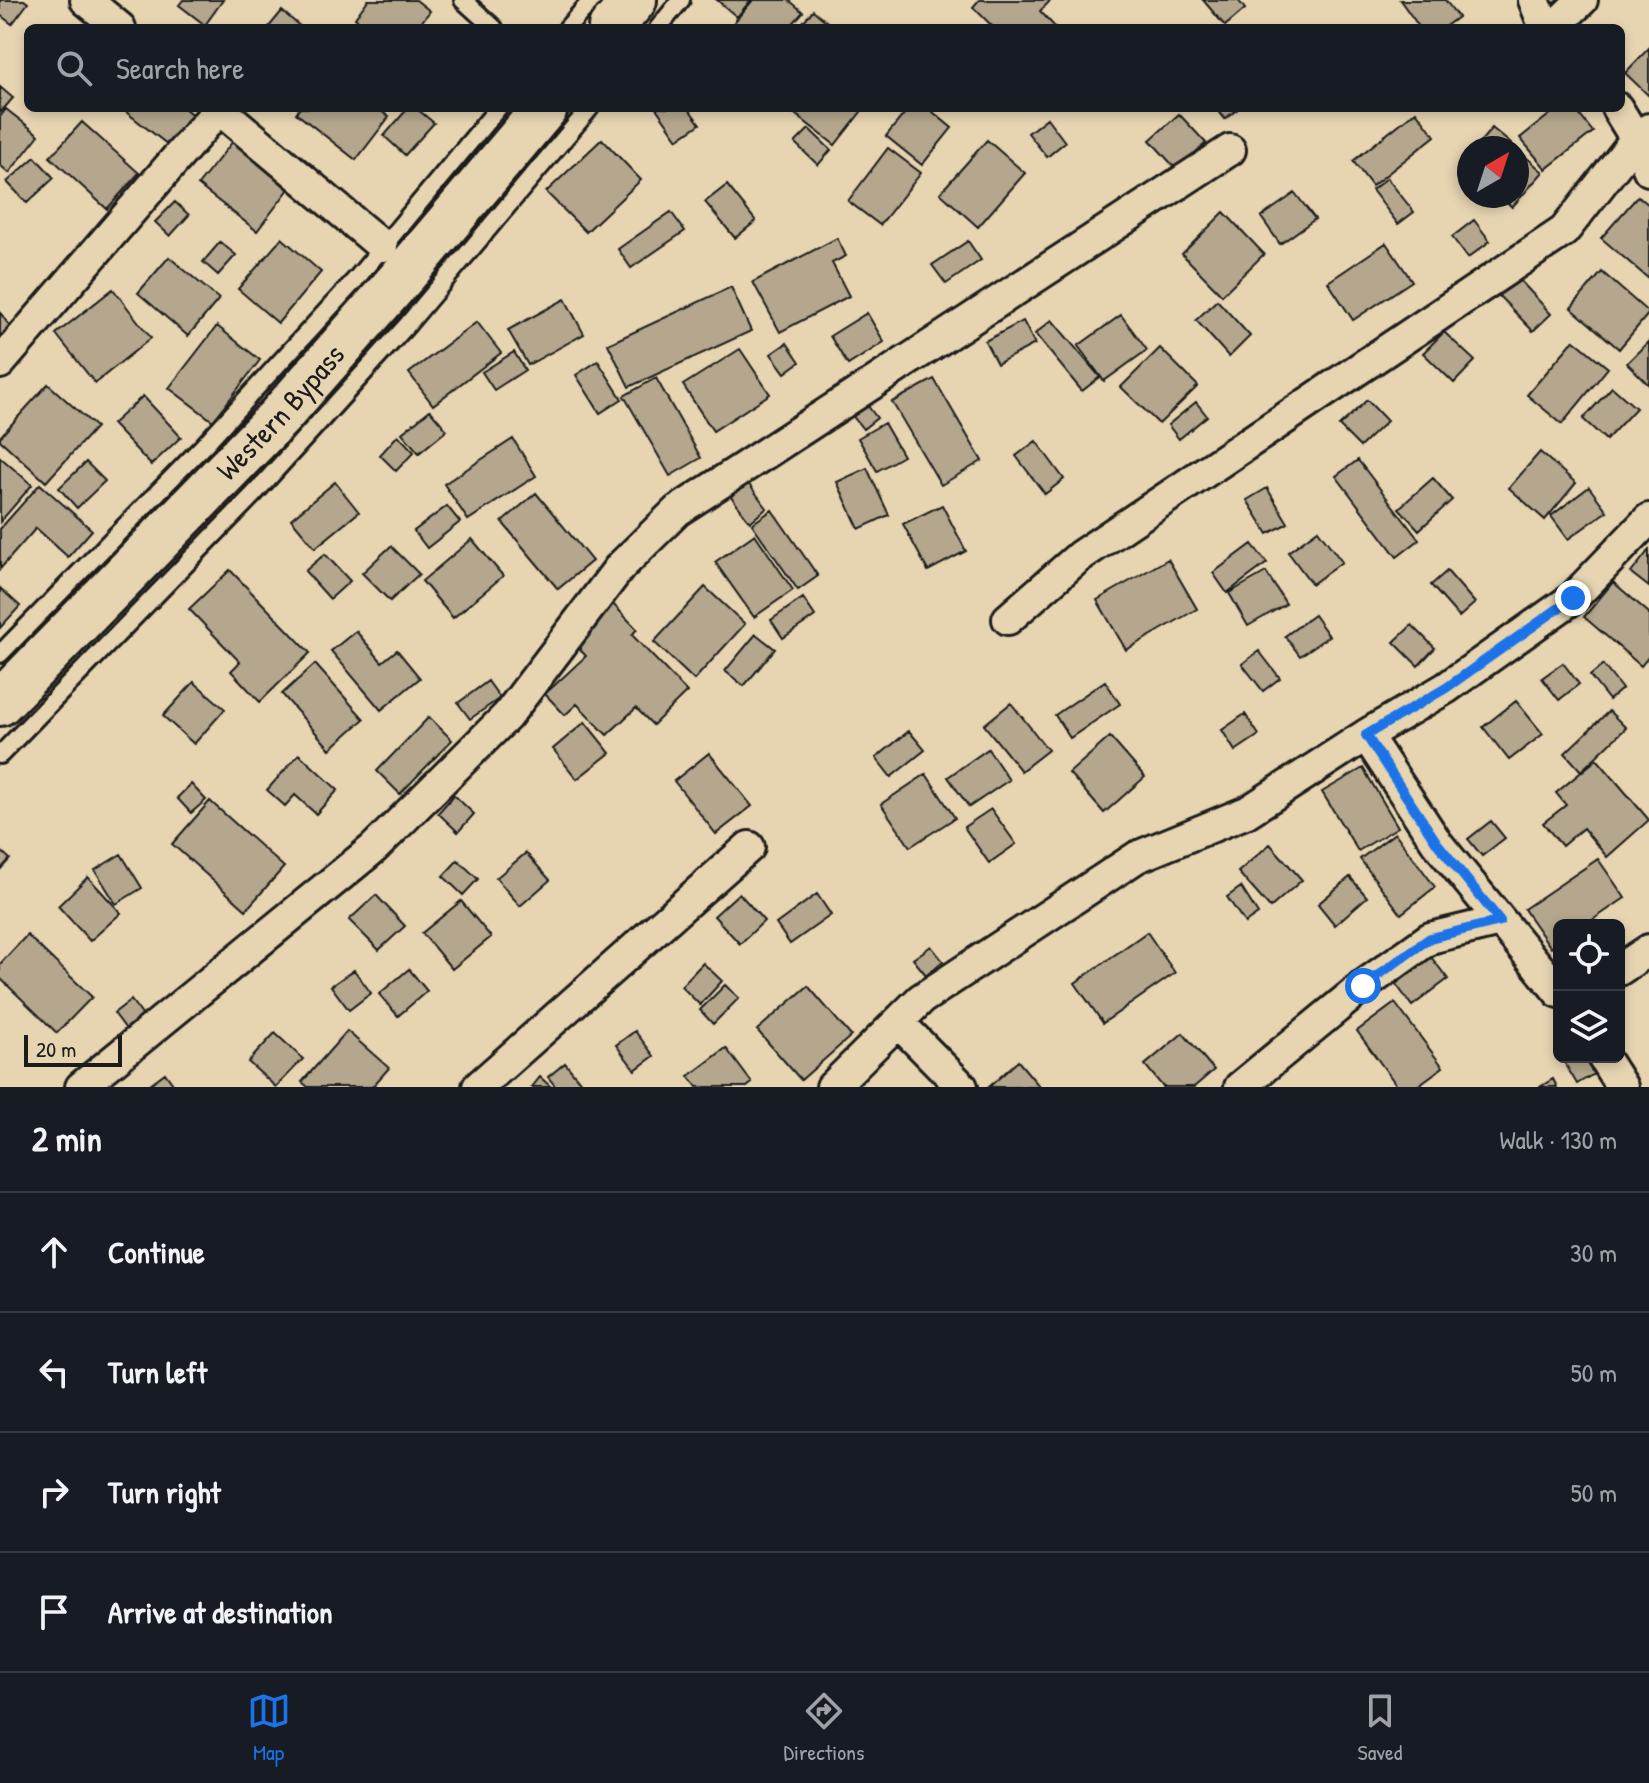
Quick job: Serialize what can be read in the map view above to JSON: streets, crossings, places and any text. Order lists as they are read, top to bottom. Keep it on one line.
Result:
{"streets":{"main road":["Western Bypass"]},"scale_bar":"20 m","north":"top right","page":{"search":"Search here","scale":"20 m","heading":["2 min","Walk · 130 m"],"list":[["Continue","30 m"],["Turn left","50 m"],["Turn right","50 m"],"Arrive at destination"],"nav":["Map","Directions","Saved"]}}
